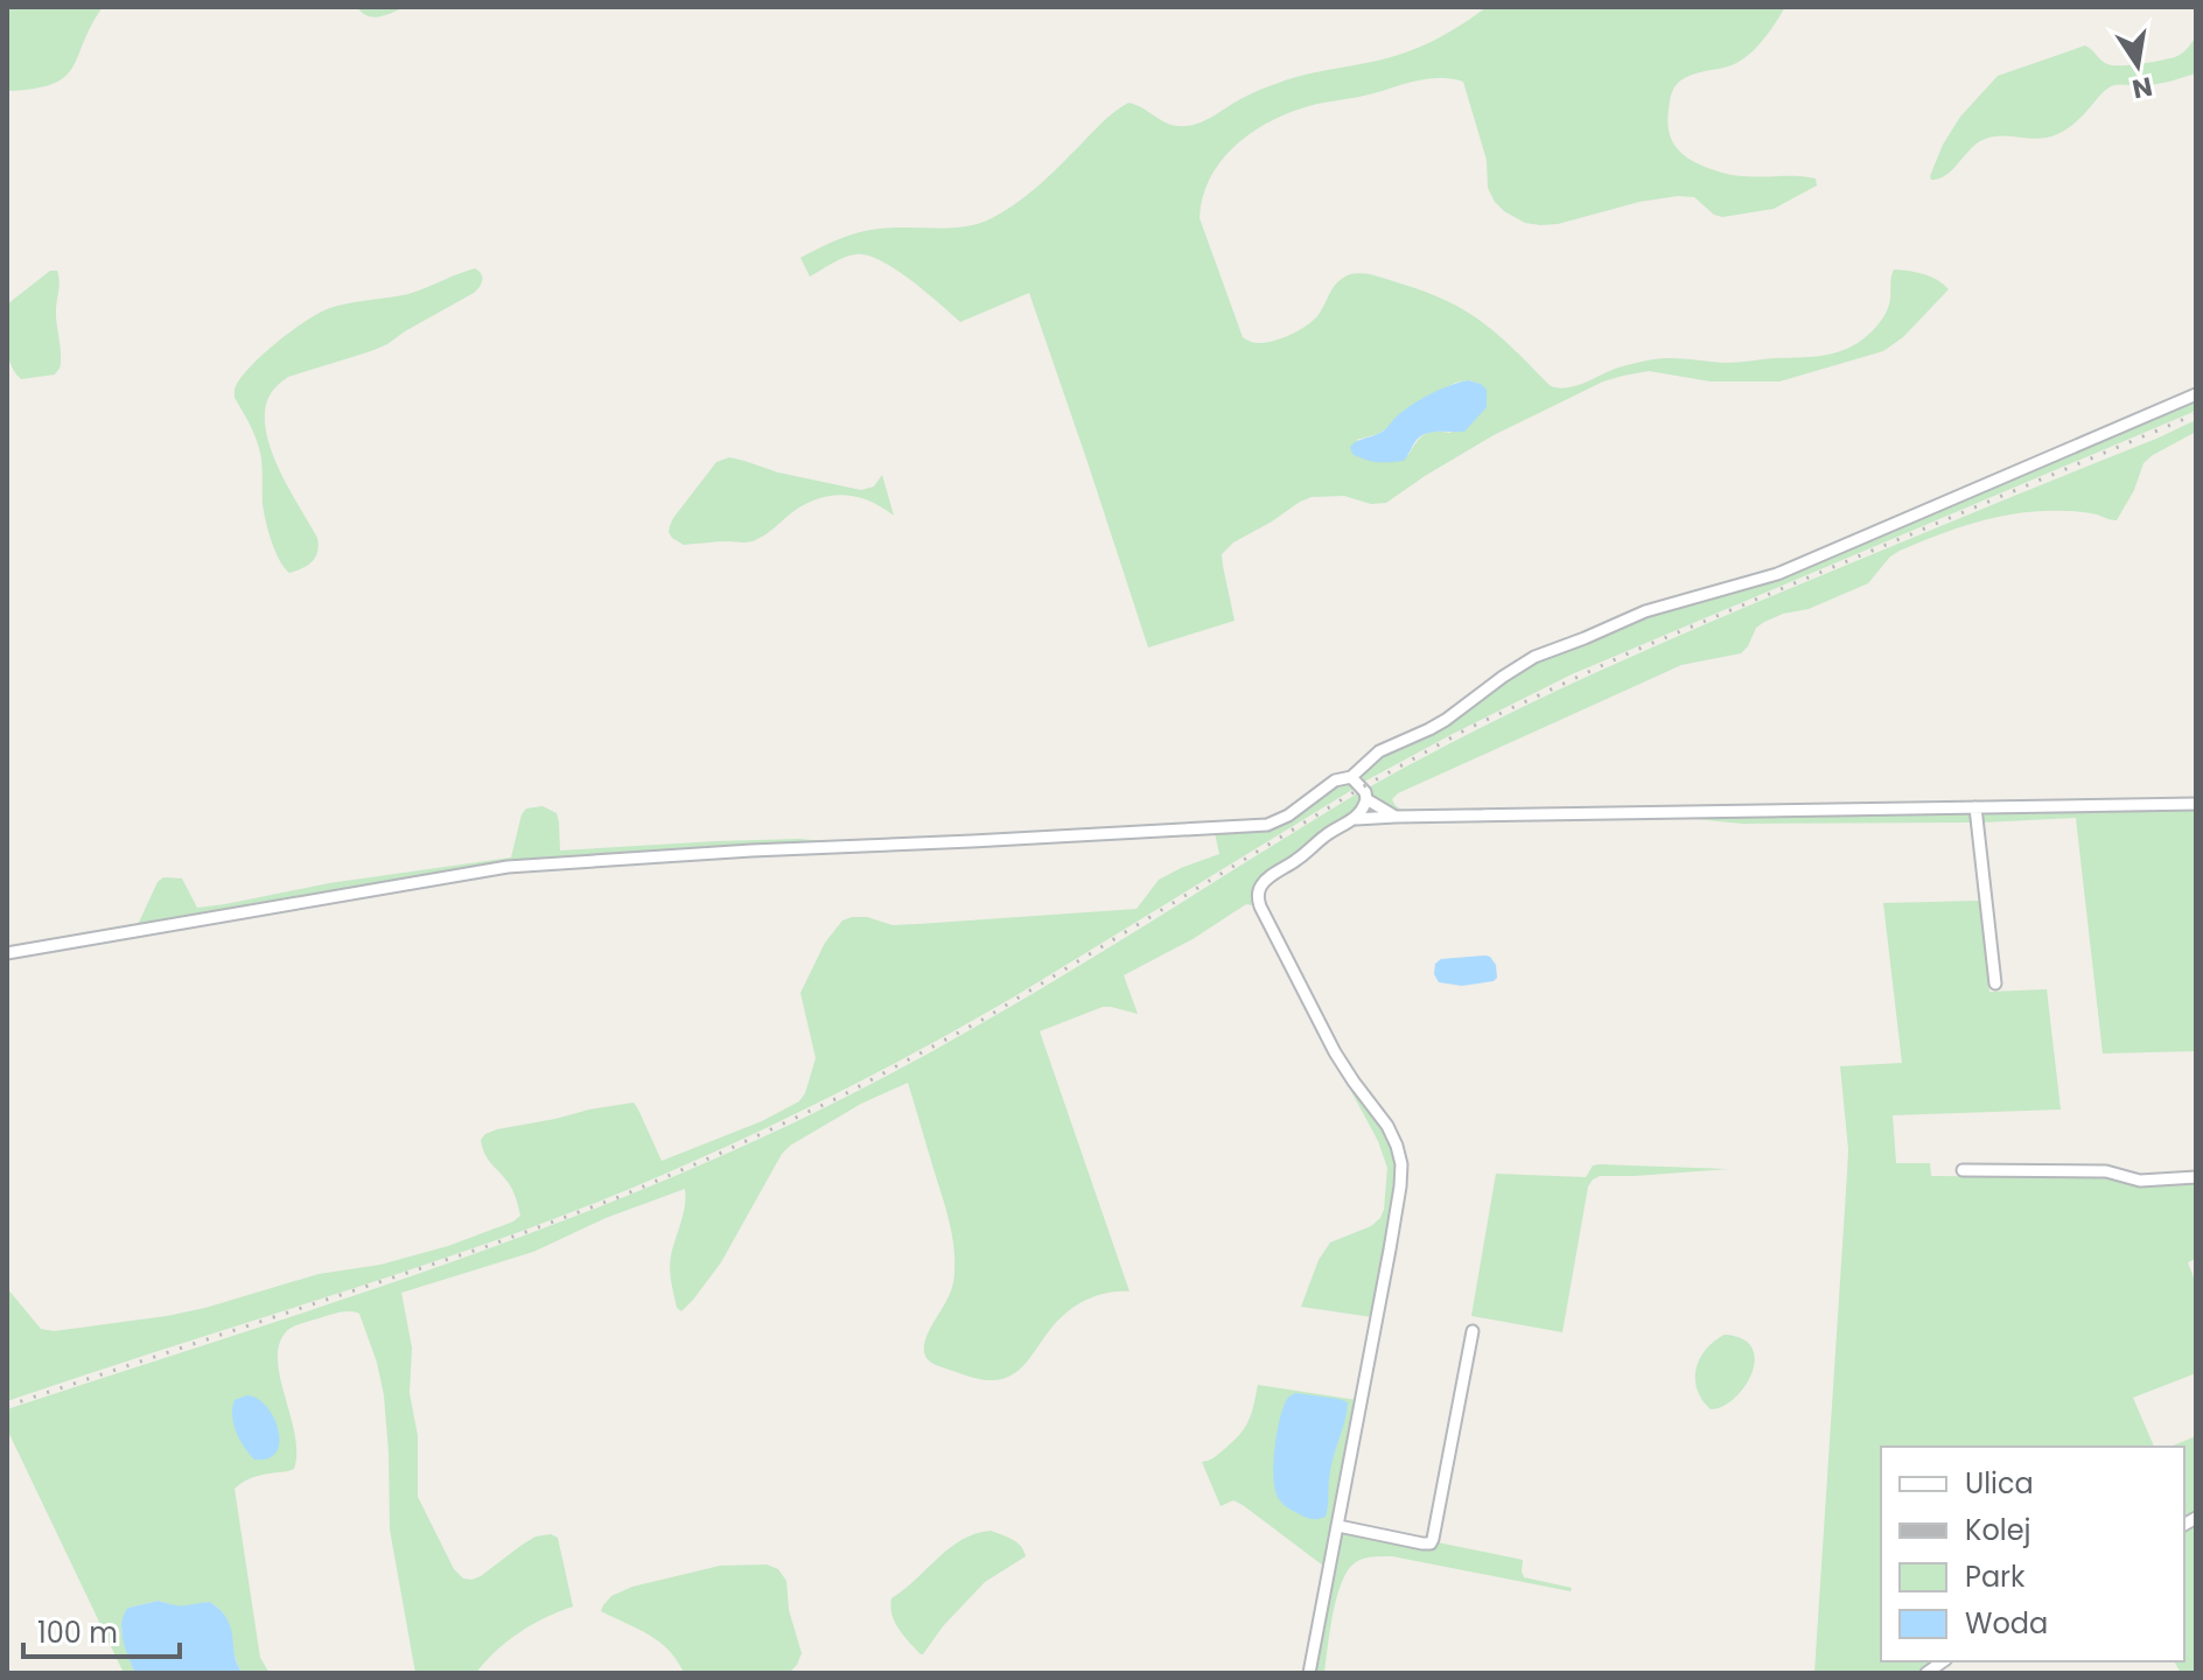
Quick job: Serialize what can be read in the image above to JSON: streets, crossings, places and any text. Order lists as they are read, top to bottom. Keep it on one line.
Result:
{"legend":["Ulica","Kolej","Park","Woda"],"scale_bar":"100 m","north":"bottom"}
